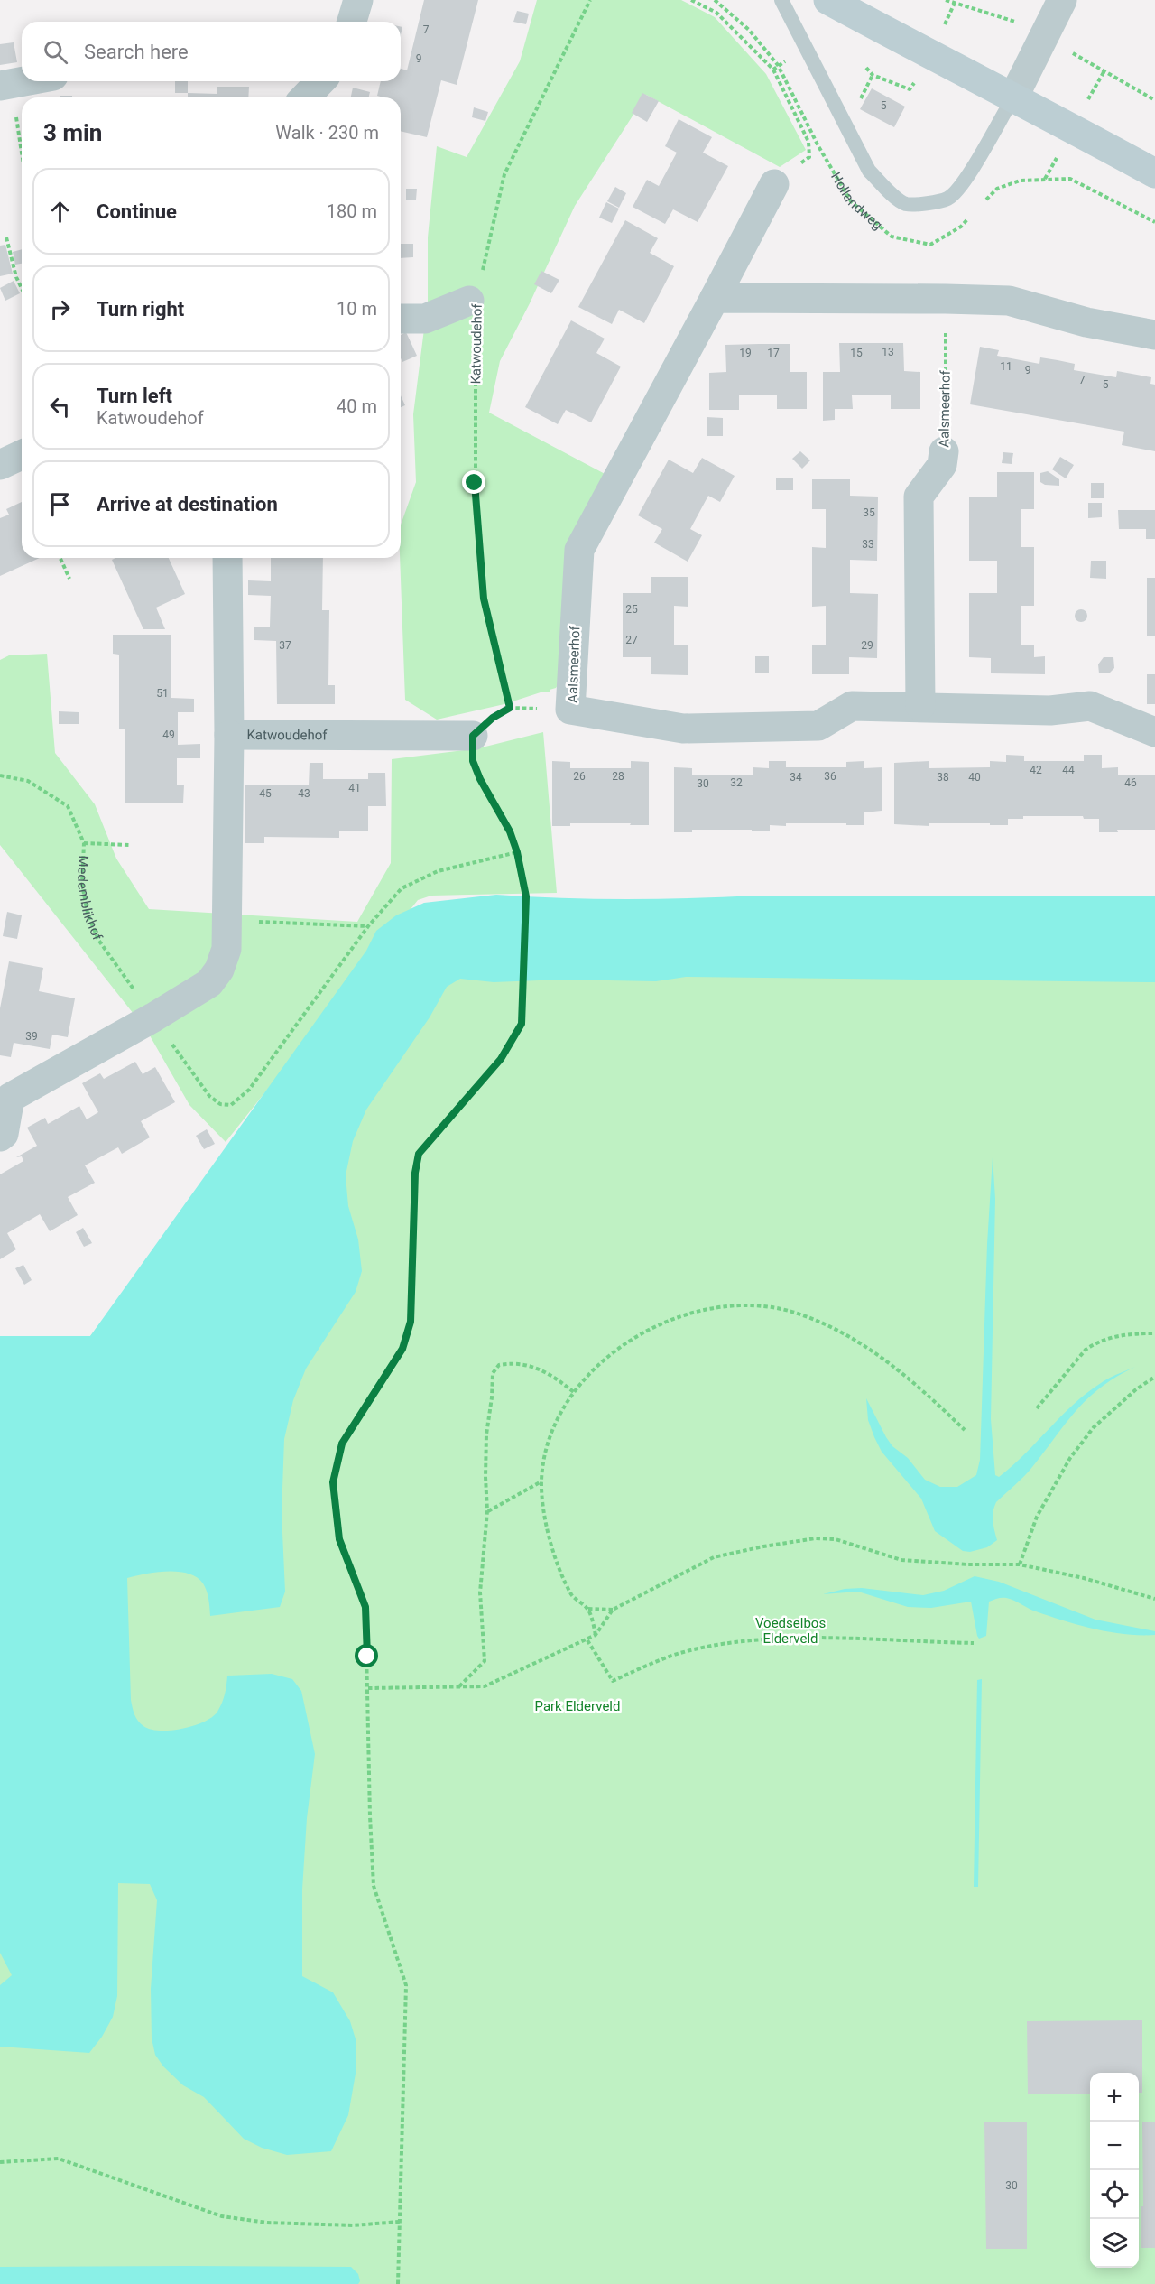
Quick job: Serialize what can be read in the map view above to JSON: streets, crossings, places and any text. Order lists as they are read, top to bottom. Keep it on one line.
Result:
{"streets":{"street":["Katwoudehof","Aalsmeerhof"],"lane":["Hollandweg"],"path":["Medemblikhof"]},"crossings":[["Katwoudehof","Medemblikhof"]],"parks":["Voedselbos Elderveld","Park Elderveld"],"house_numbers":["7","9","5","13","19","17","15","11","9","7","5","35","33","25","27","37","29","51","49","42","44","26","28","36","34","38","40","32","46","30","41","45","43","39","30"],"page":{"search":"Search here","heading":["3 min","Walk · 230 m"],"list":[["Continue","180 m"],["Turn right","10 m"],["Turn left","Katwoudehof","40 m"],"Arrive at destination"],"map_buttons":["+","−"]}}
